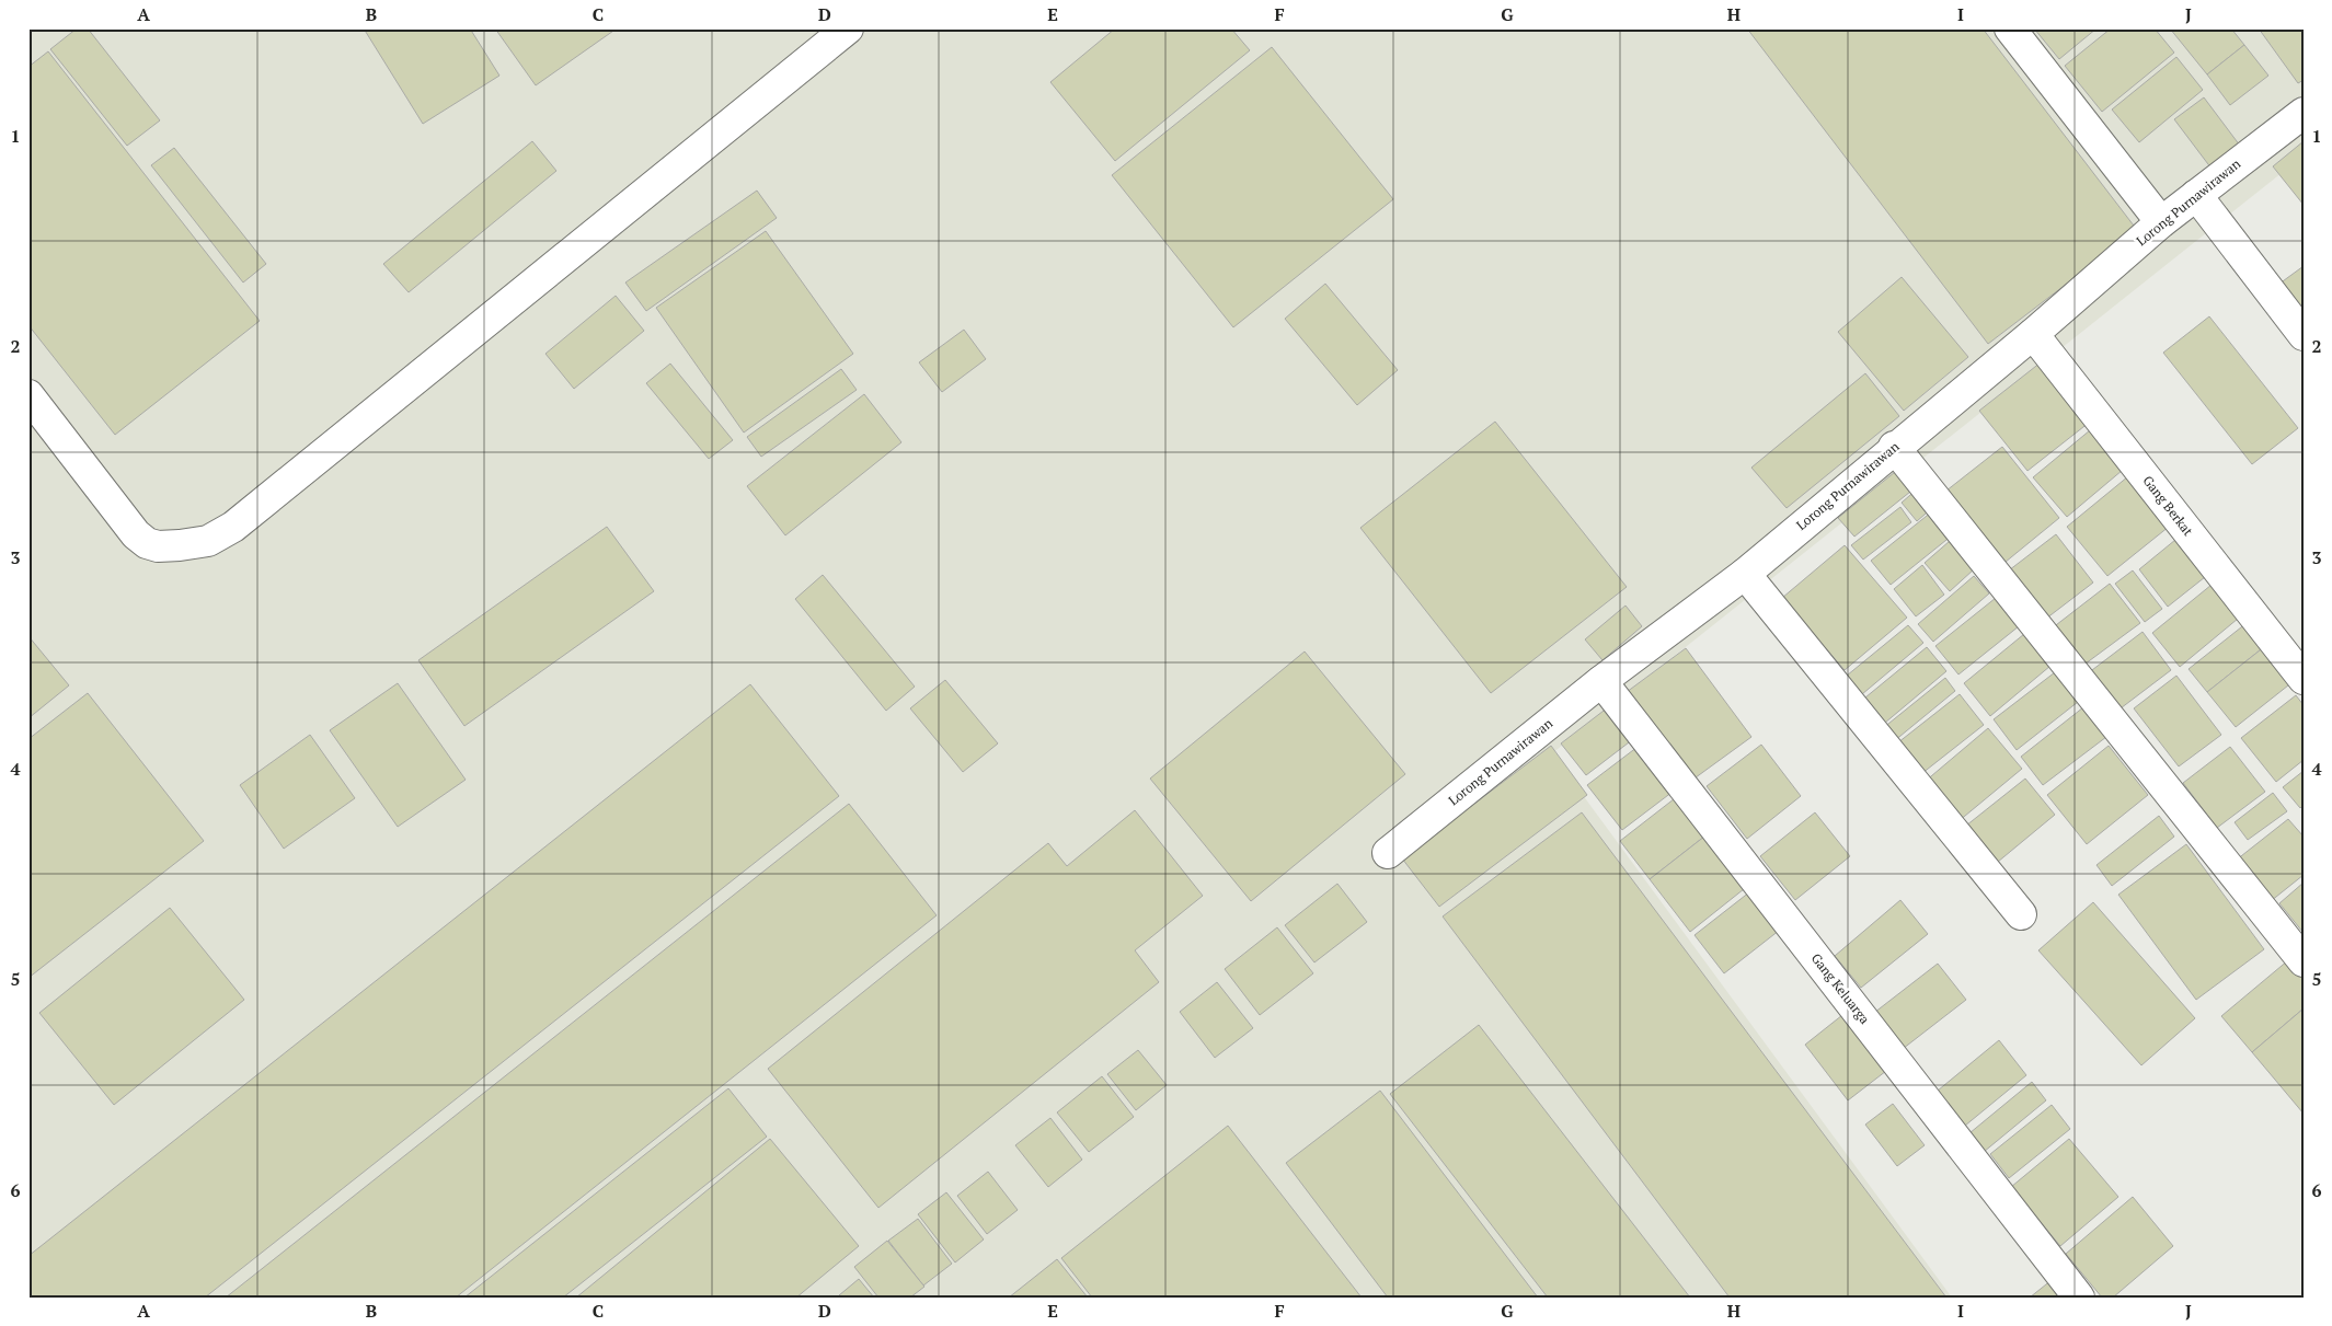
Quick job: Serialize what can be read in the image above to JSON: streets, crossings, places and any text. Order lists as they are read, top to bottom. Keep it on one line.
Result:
{"streets":{"street":["Lorong Purnawirawan","Gang Berkat","Gang Keluarga"]},"crossings":[["Lorong Purnawirawan","Gang Berkat"],["Lorong Purnawirawan","Gang Keluarga"]],"grid":{"columns":["A","B","C","D","E","F","G","H","I","J"],"rows":["1","2","3","4","5","6"]}}
